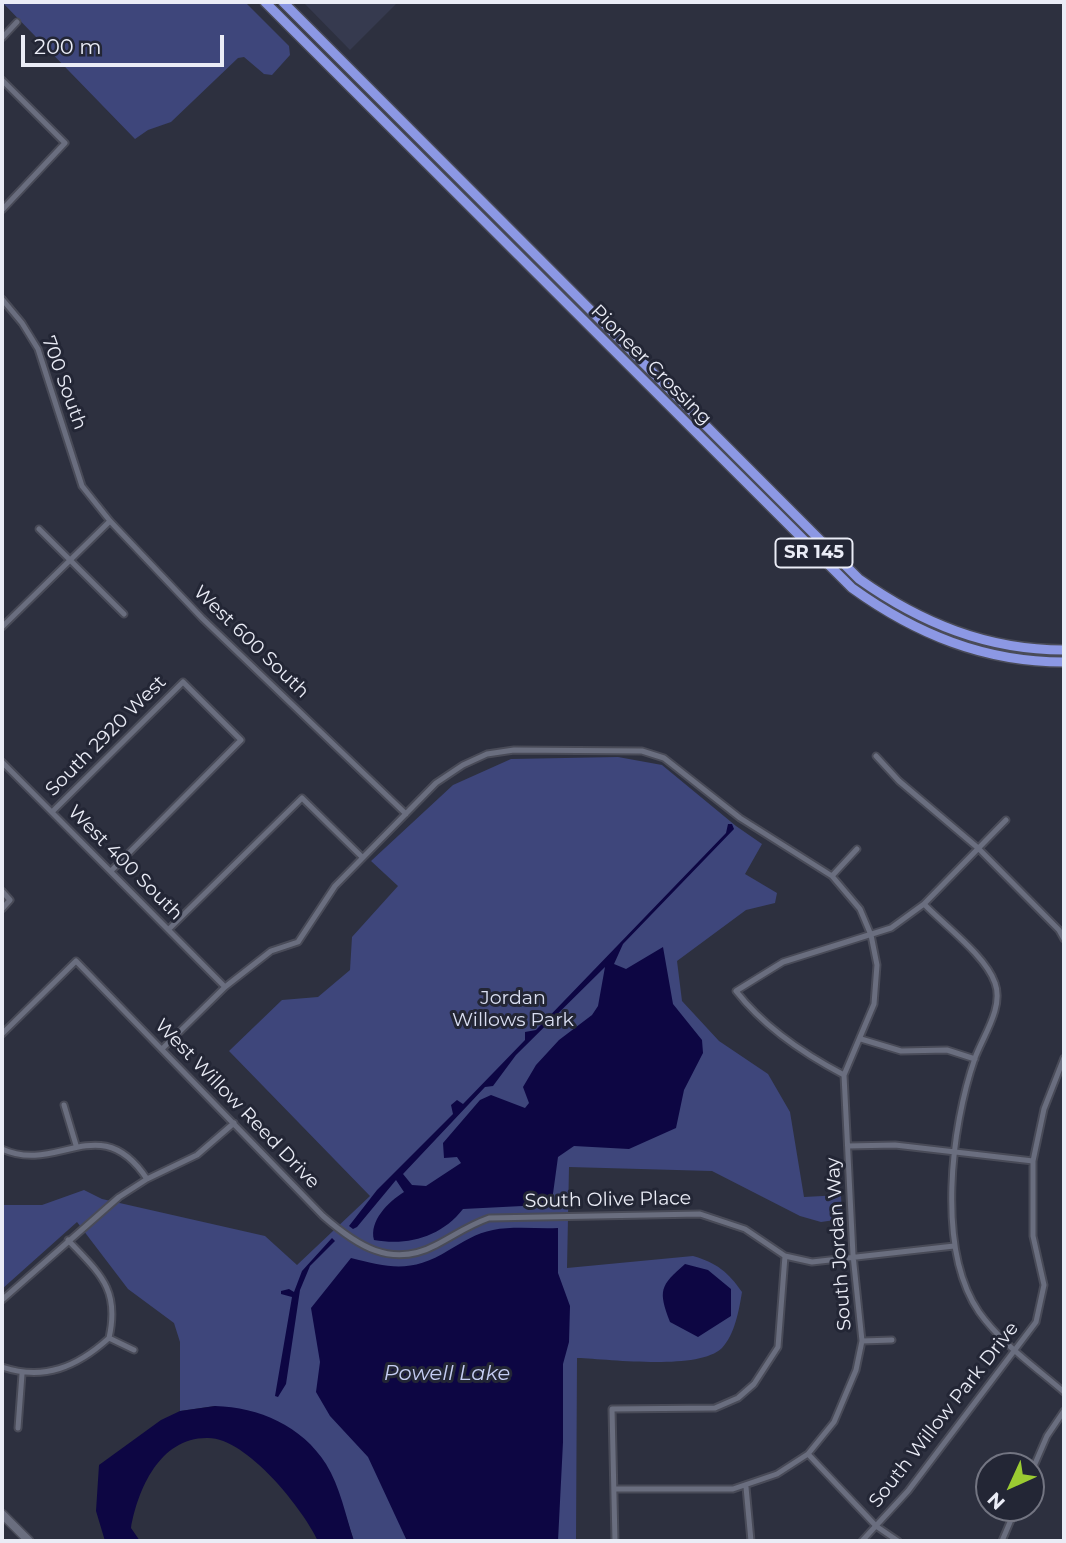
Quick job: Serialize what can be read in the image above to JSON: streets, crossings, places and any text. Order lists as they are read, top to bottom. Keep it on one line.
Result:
{"streets":{"highway":["Pioneer Crossing","SR 145"],"street":["700 South","West 600 South","South 2920 West","West 400 South","West Willow Reed Drive","South Olive Place","South Jordan Way","South Willow Park Drive"]},"crossings":[["700 South","West 600 South"],["West 600 South","South Jordan Way"],["South 2920 West","West 400 South"],["West Willow Reed Drive","South Olive Place"],["South Olive Place","South Jordan Way"]],"water":["Powell Lake"],"parks":["Jordan Willows Park"],"scale_bar":"200 m","north":"bottom left"}
